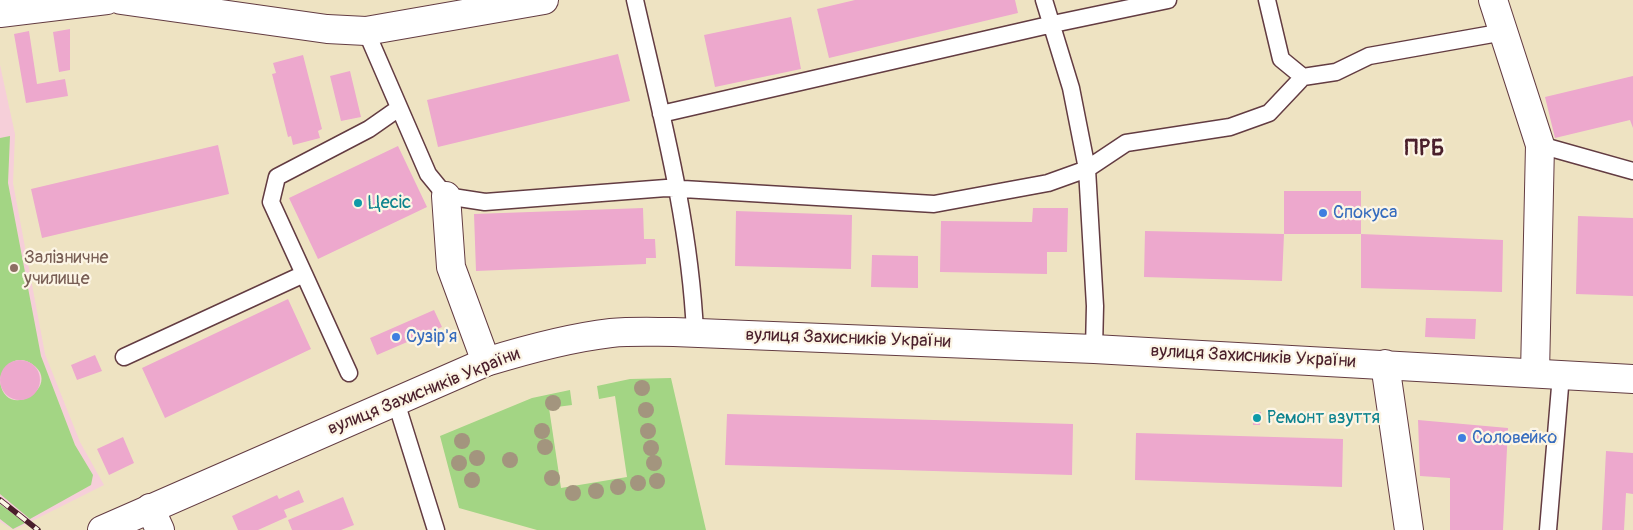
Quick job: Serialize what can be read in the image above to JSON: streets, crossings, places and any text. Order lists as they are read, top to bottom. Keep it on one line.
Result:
{"streets":{"street":["вулиця Захисників України"]},"districts":["ПРБ"],"places":["Цесіс","Спокуса","Залізничне училище","Сузір'я","Ремонт взуття","Соловейко"]}
